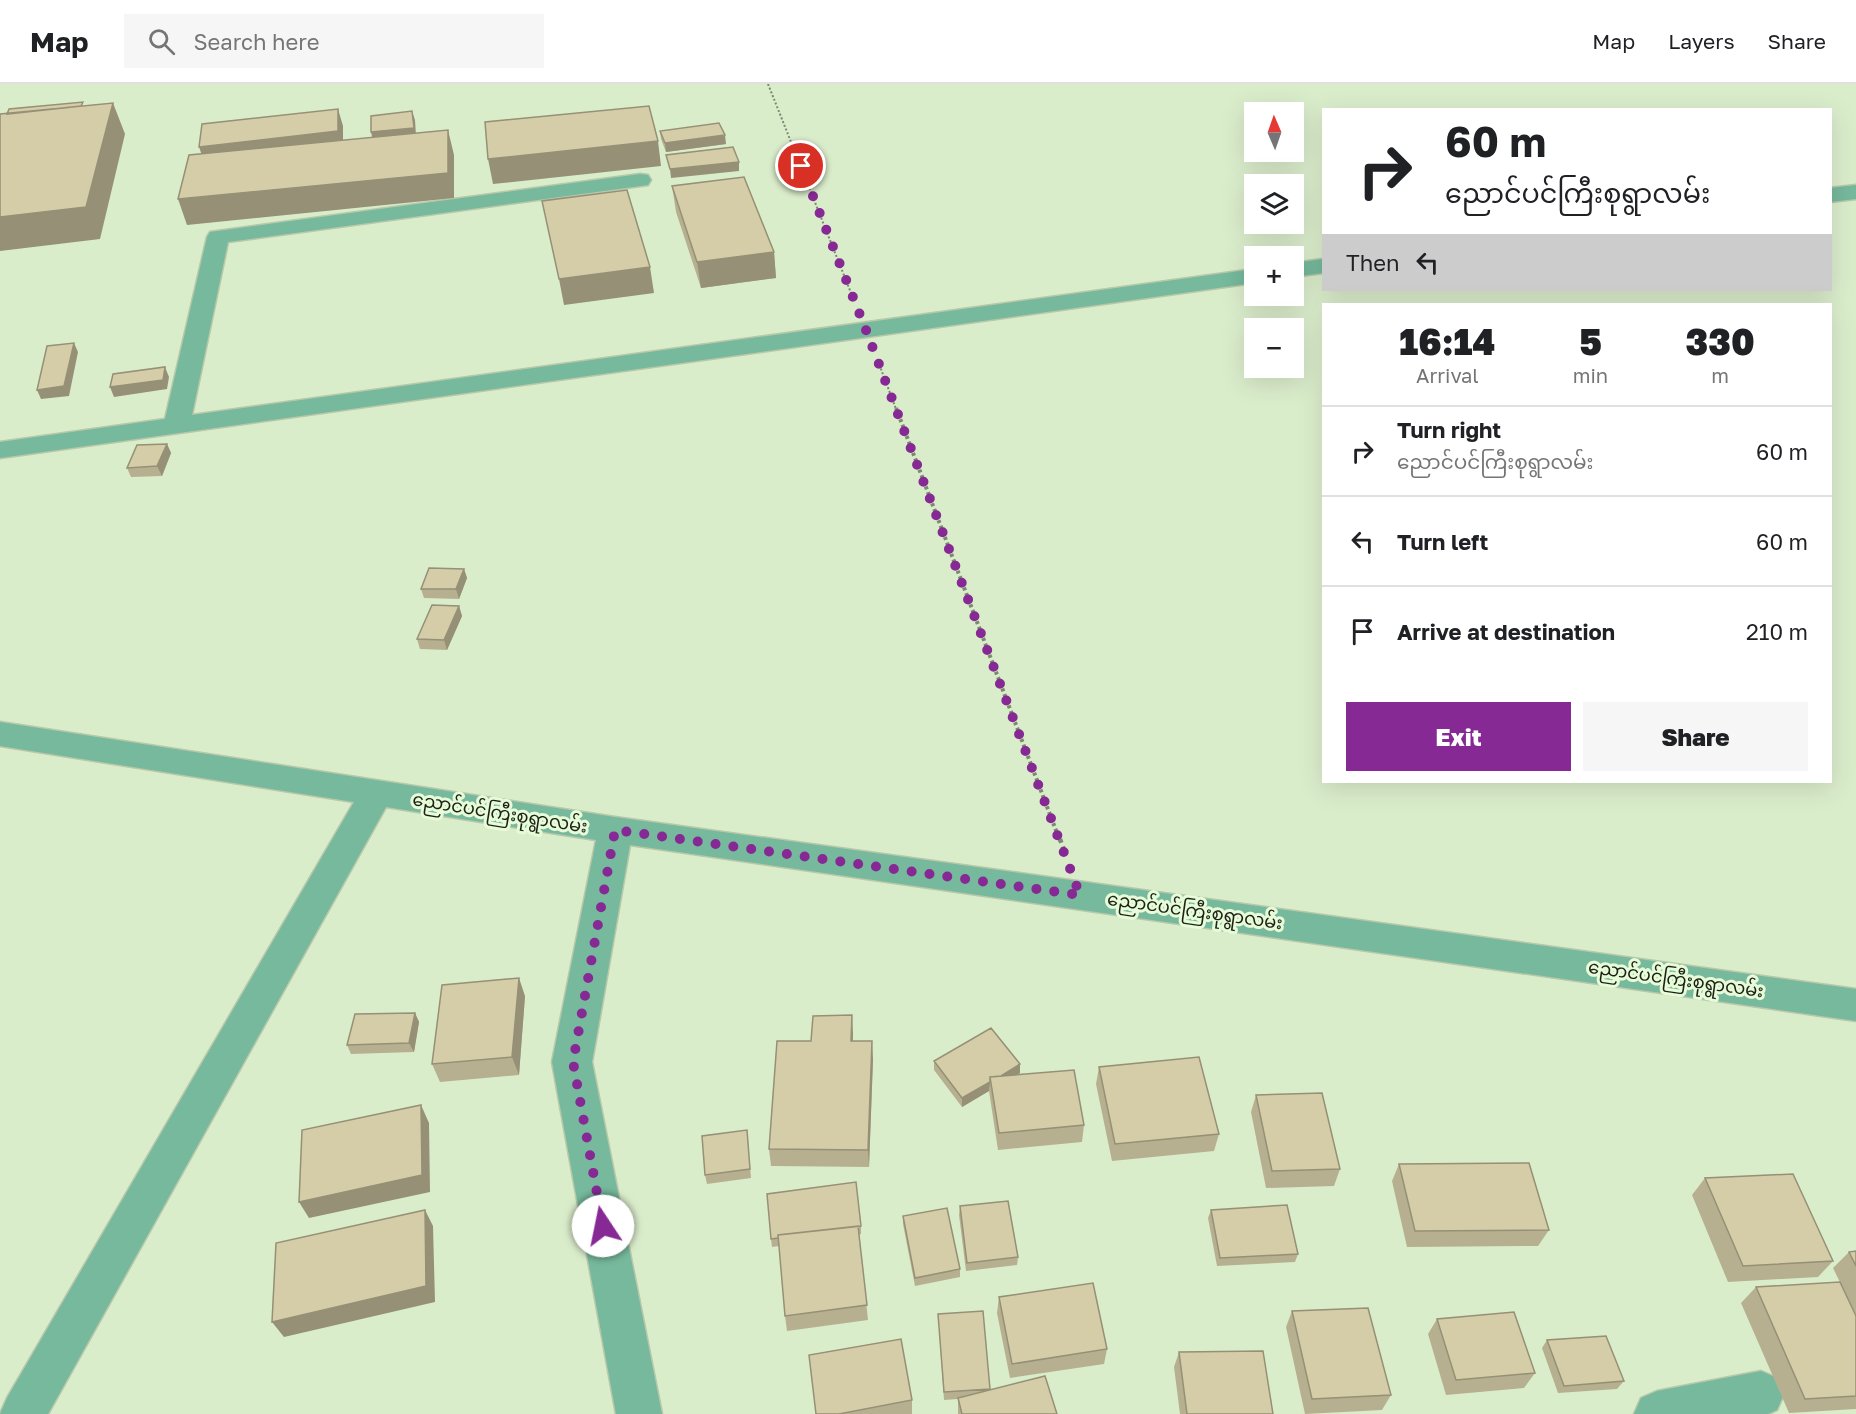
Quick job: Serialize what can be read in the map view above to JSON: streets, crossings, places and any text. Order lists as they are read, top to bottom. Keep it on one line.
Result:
{"streets":{"street":["ညောင်ပင်ကြီးစုရွာလမ်း"]},"north":"top","page":{"header":"Map","search":"Search here","nav":["Map","Layers","Share"],"map_buttons":["+","−"],"turn":["60 m","ညောင်ပင်ကြီးစုရွာလမ်း"],"then":"Then","eta":["16:14","Arrival","5","min","330","m"],"list":[{"name":"Turn right","note":"ညောင်ပင်ကြီးစုရွာလမ်း","value":"60 m"},{"name":"Turn left","value":"60 m"},{"name":"Arrive at destination","value":"210 m"}],"buttons":["Exit","Share"]}}
